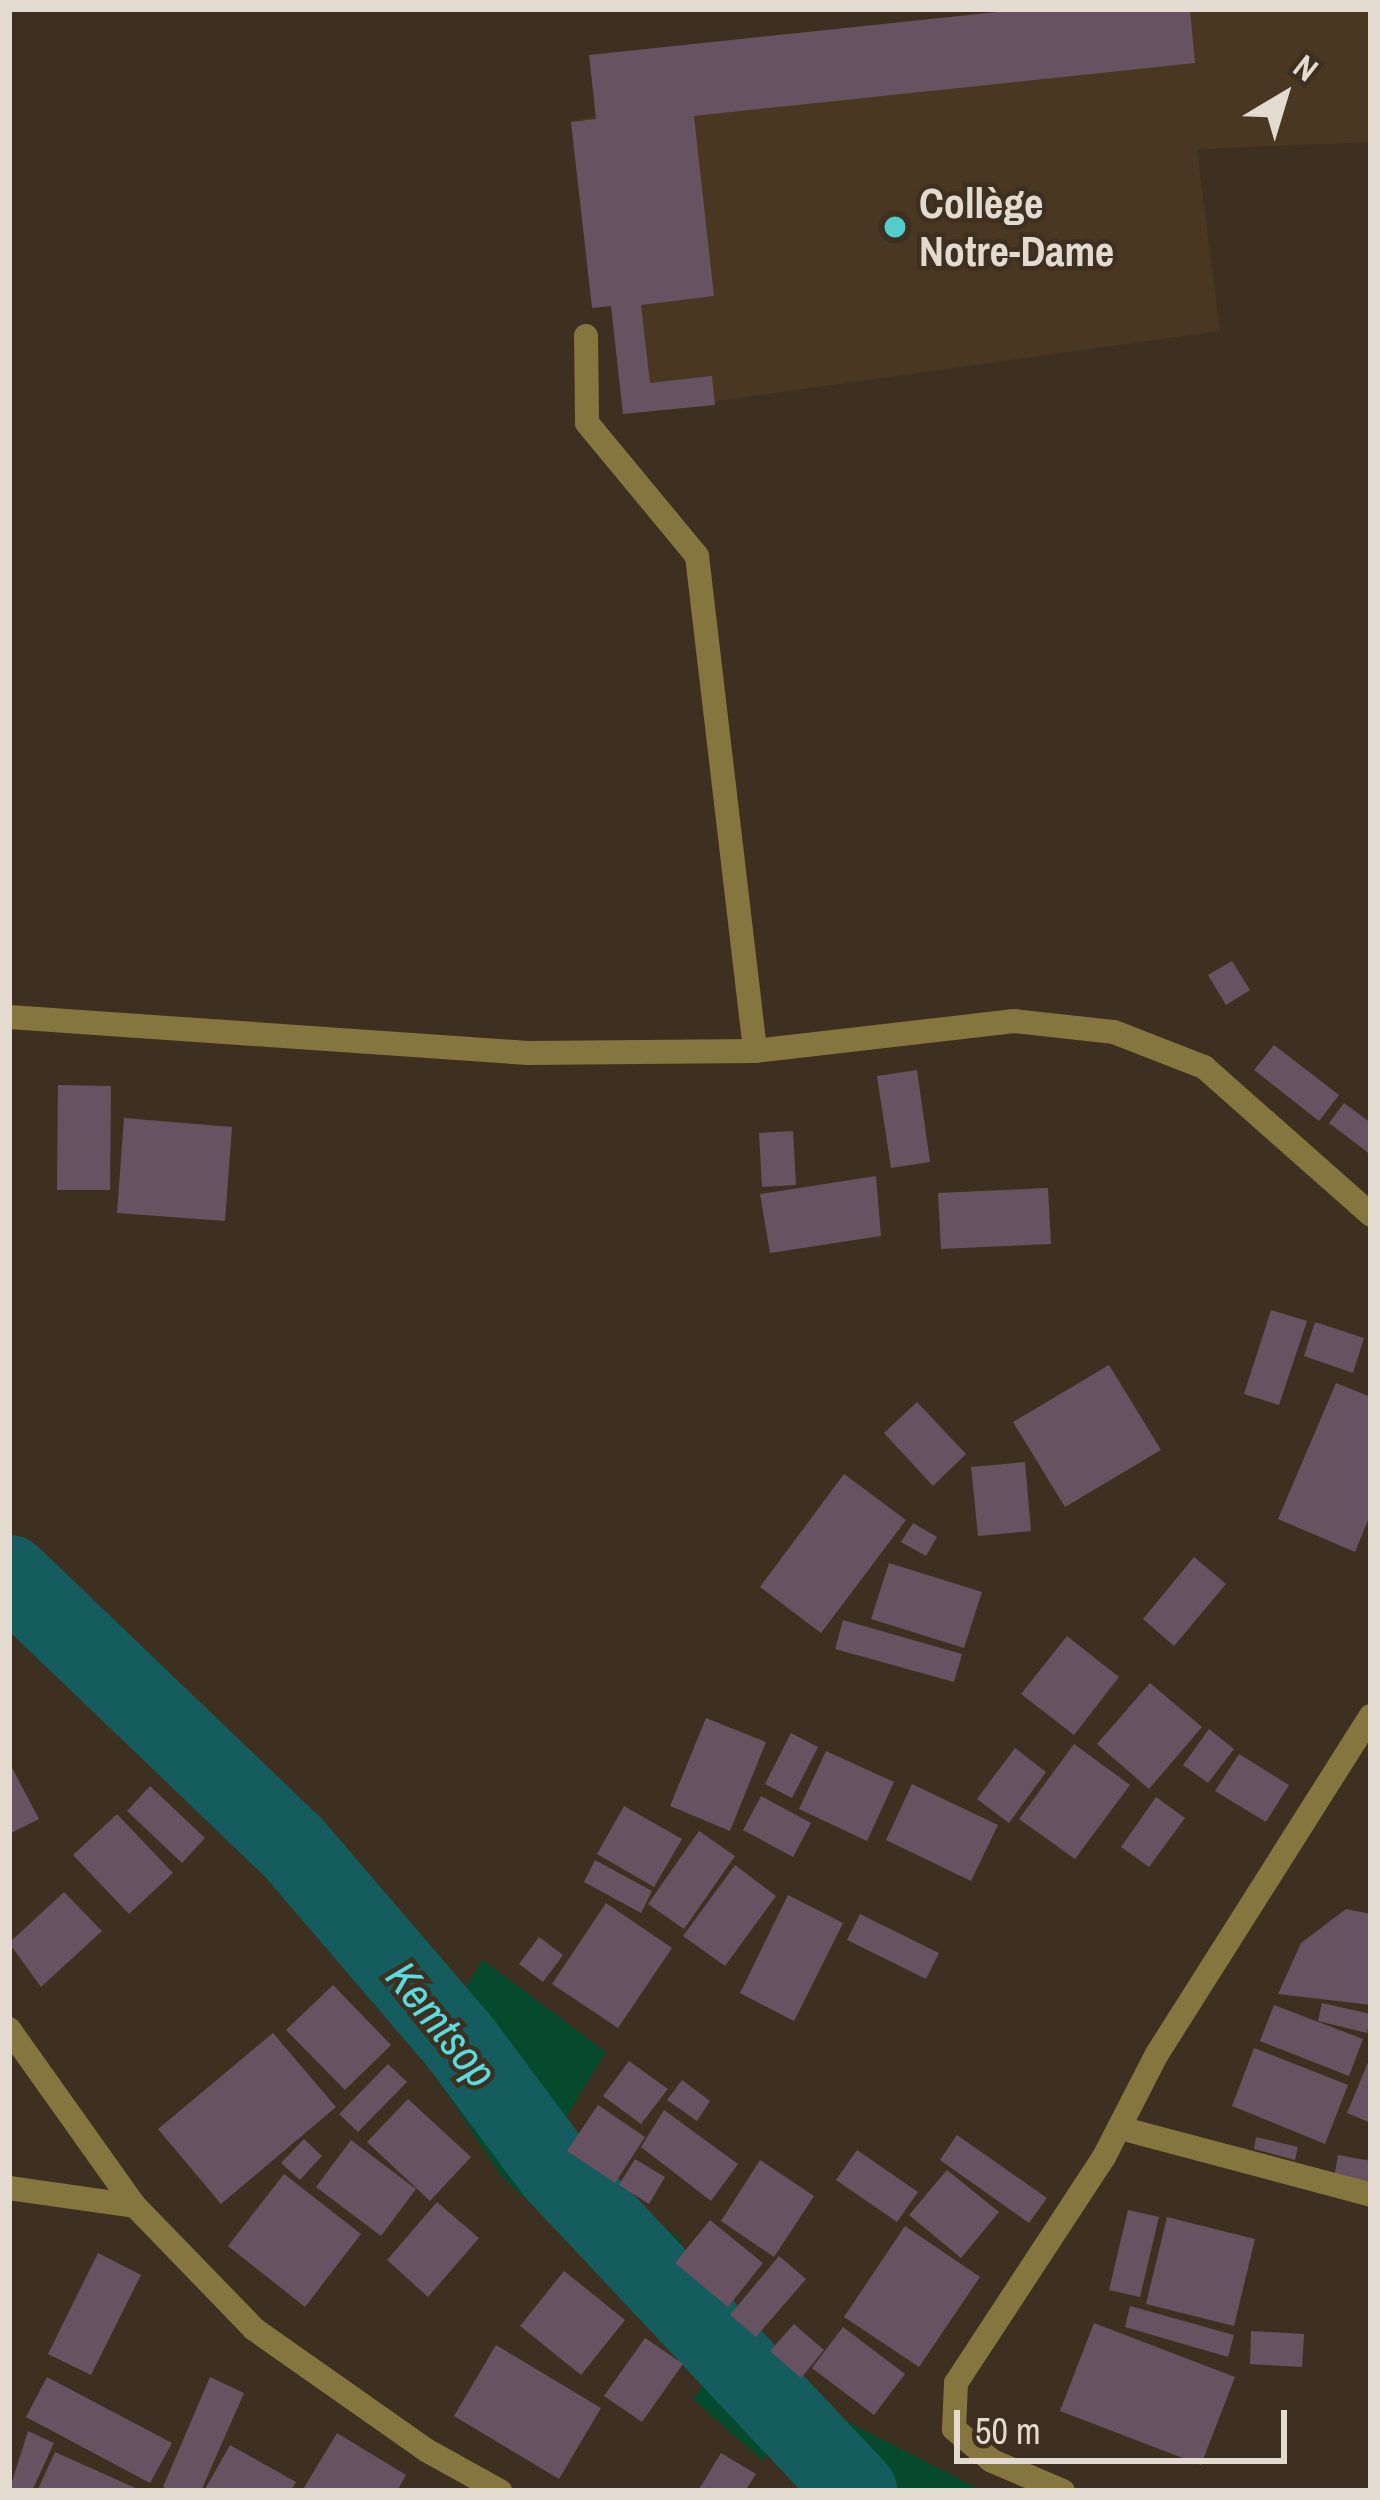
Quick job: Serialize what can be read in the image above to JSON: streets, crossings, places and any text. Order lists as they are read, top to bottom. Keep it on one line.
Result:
{"water":["Kemtsop"],"places":["Collège Notre-Dame"],"scale_bar":"50 m","north":"top right"}
